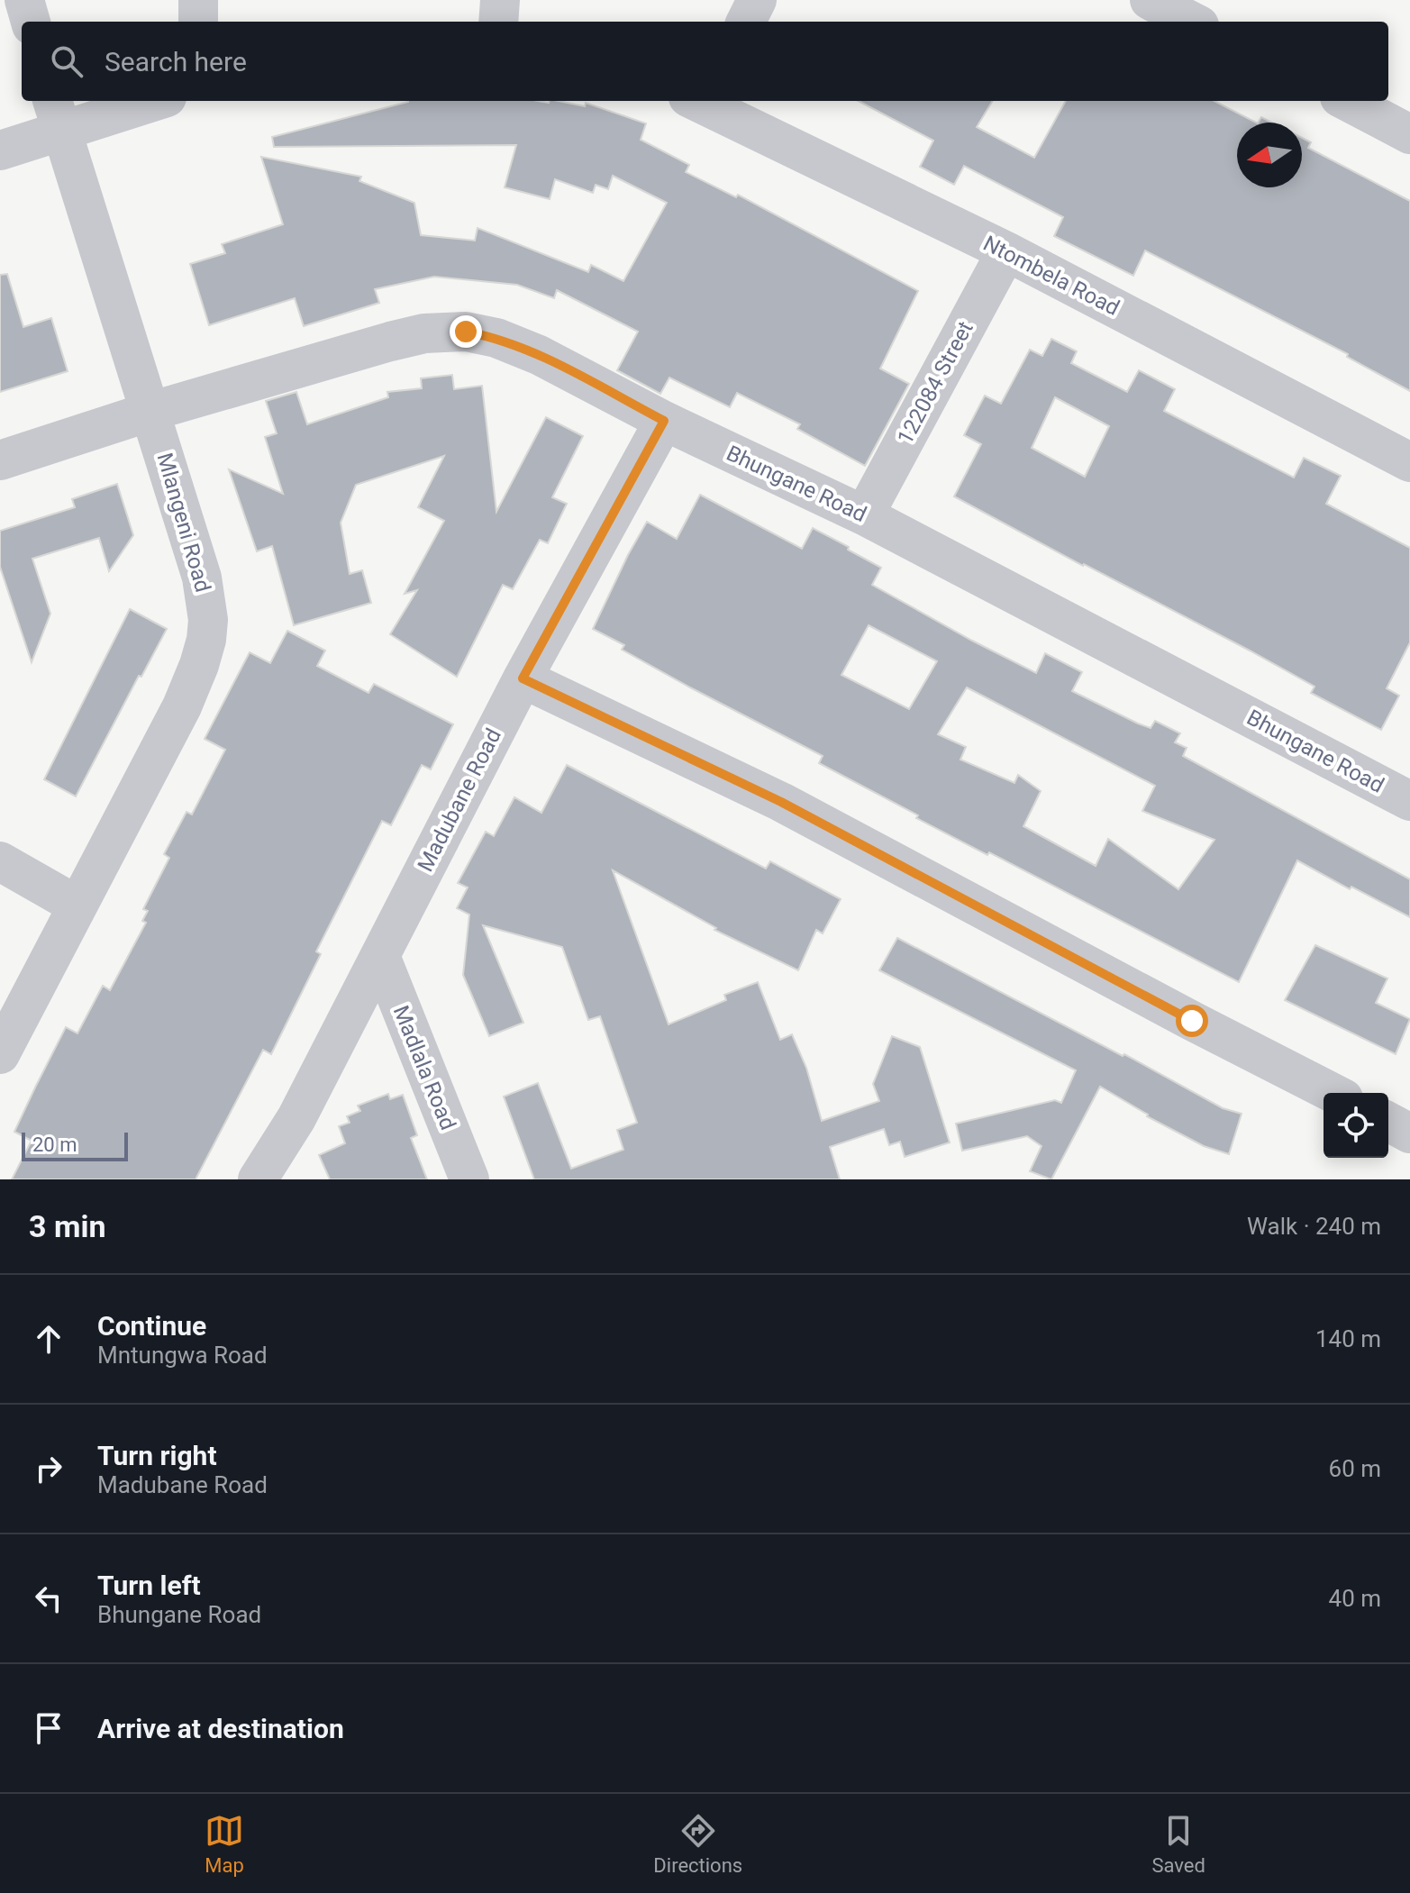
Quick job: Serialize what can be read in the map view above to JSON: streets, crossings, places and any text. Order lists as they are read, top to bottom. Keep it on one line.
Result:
{"streets":{"street":["Ntombela Road","122084 Street","Bhungane Road","Mlangeni Road","Madubane Road","Madlala Road"]},"crossings":[["Ntombela Road","122084 Street"],["122084 Street","Bhungane Road"],["Bhungane Road","Mlangeni Road"],["Bhungane Road","Madubane Road"],["Madubane Road","Madlala Road"]],"scale_bar":"20 m","north":"left","page":{"search":"Search here","scale":"20 m","heading":["3 min","Walk · 240 m"],"list":[["Continue","Mntungwa Road","140 m"],["Turn right","Madubane Road","60 m"],["Turn left","Bhungane Road","40 m"],"Arrive at destination"],"nav":["Map","Directions","Saved"]}}
